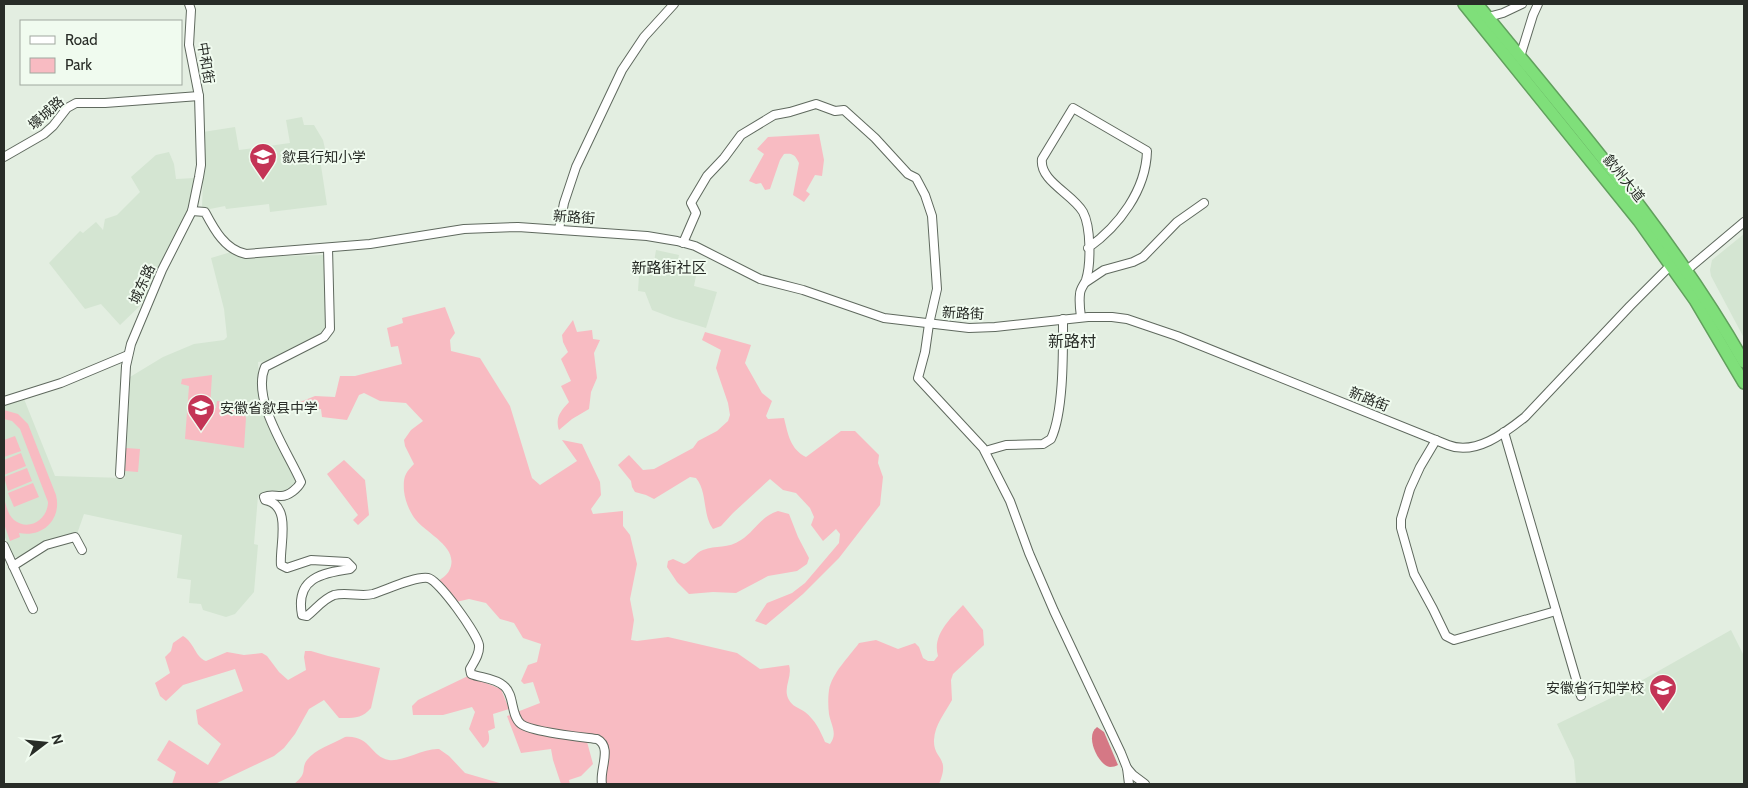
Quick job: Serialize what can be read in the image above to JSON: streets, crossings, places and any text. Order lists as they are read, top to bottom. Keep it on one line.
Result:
{"streets":{"highway":["歙州大道"],"street":["中和街","壕城路","新路街","城东路"]},"crossings":[["中和街","壕城路"],["中和街","城东路"],["壕城路","城东路"],["歙州大道","新路街"],["新路街","城东路"]],"districts":["新路街社区","新路村"],"places":{"school or university":["歙县行知小学","安徽省歙县中学","安徽省行知学校"]},"legend":["Road","Park"],"north":"right"}
